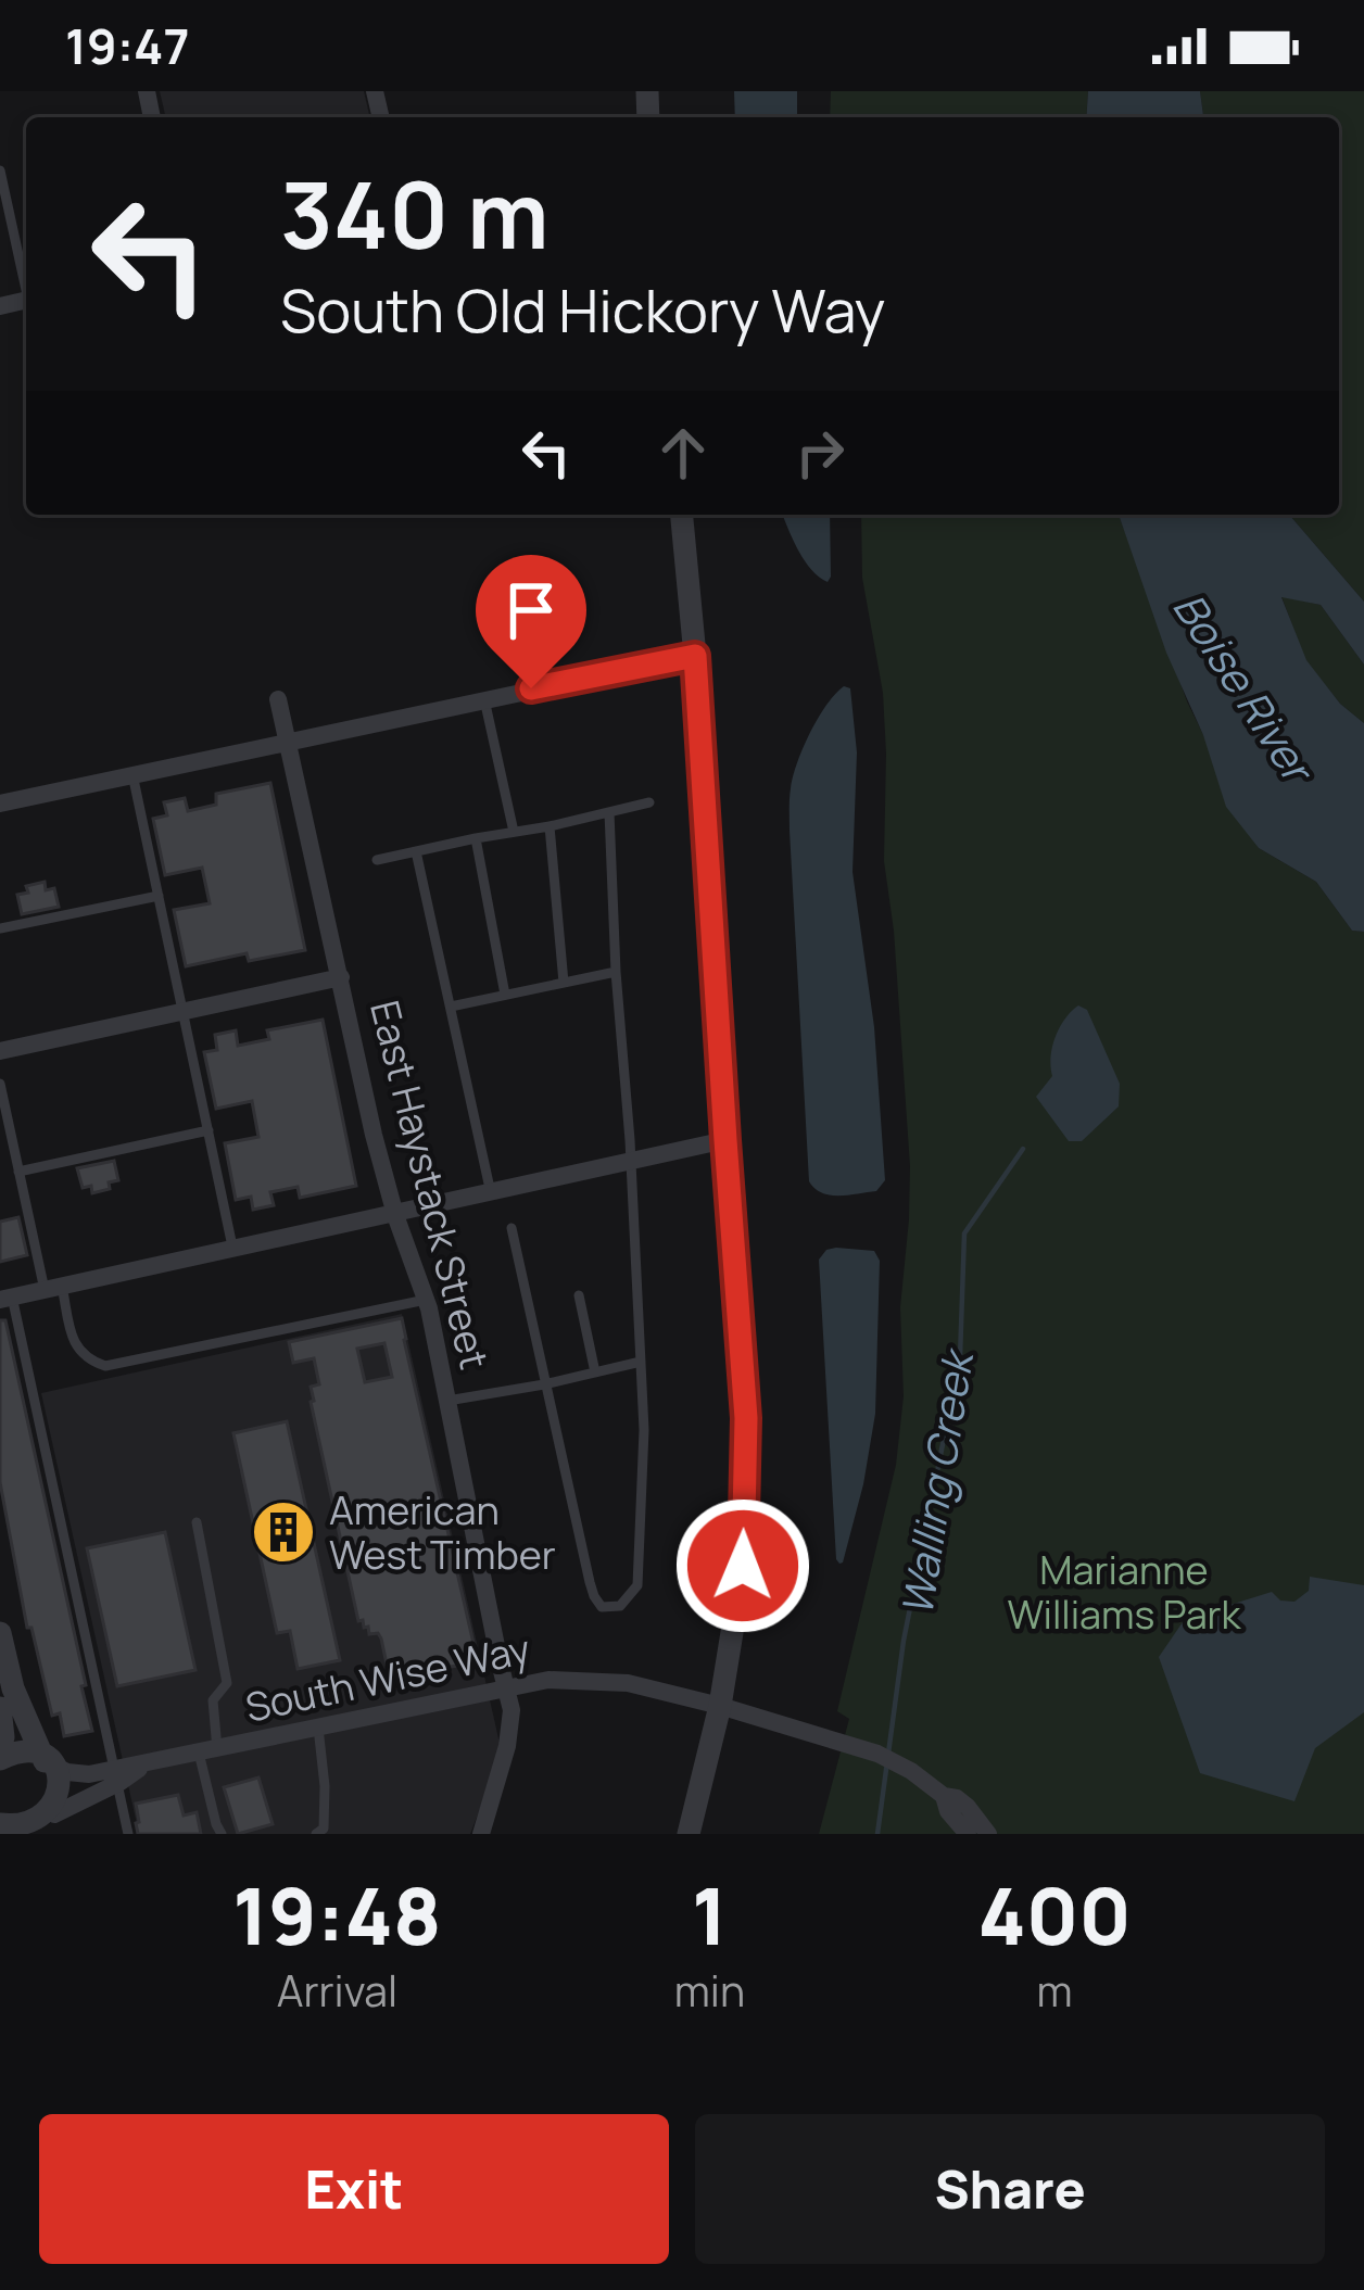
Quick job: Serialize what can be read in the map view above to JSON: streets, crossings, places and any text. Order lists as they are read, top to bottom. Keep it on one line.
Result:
{"streets":{"street":["East Haystack Street","South Wise Way"]},"crossings":[["East Haystack Street","South Wise Way"]],"water":["Boise River","Walling Creek"],"parks":["Marianne Williams Park"],"places":{"building":["American West Timber"]},"page":{"status":"19:47","turn":["340 m","South Old Hickory Way"],"eta":["19:48","Arrival","1","min","400","m"],"buttons":["Exit","Share"]}}
